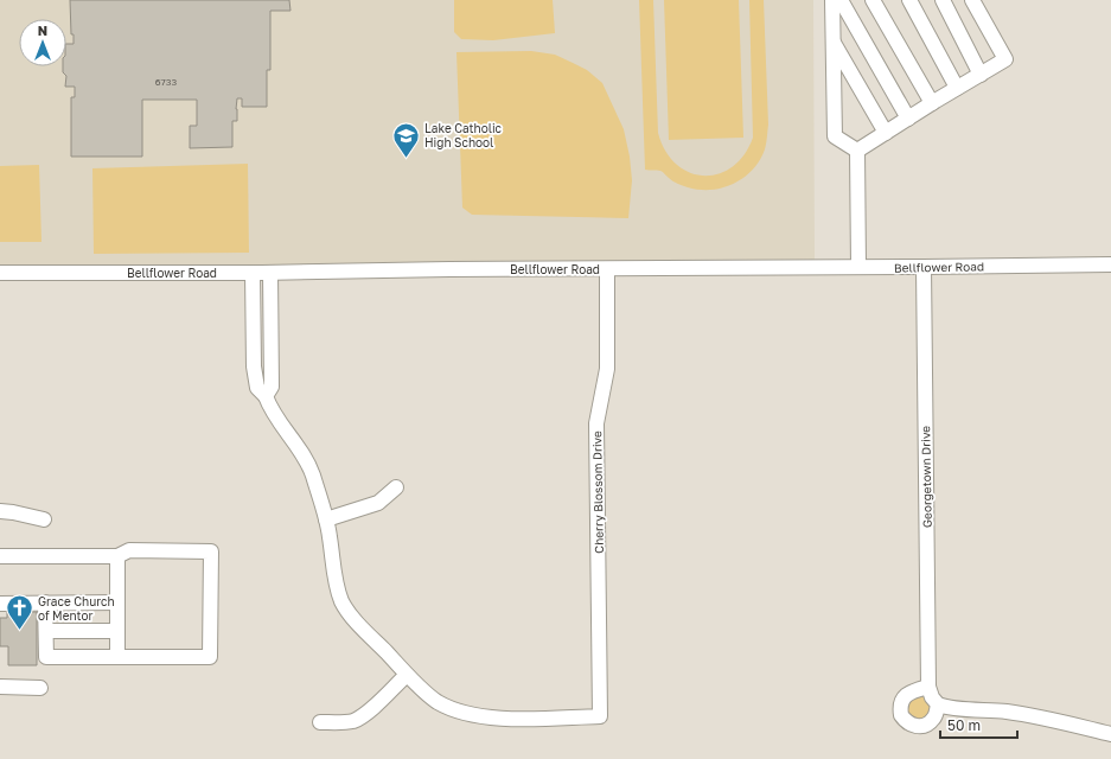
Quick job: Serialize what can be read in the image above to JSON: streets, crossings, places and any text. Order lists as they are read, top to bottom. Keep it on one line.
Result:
{"streets":{"street":["Bellflower Road","Georgetown Drive","Cherry Blossom Drive"]},"crossings":[["Bellflower Road","Georgetown Drive"],["Bellflower Road","Cherry Blossom Drive"]],"places":{"school or university":["Lake Catholic High School"],"church":["Grace Church of Mentor"]},"house_numbers":["6733"],"scale_bar":"50 m","north":"top"}
